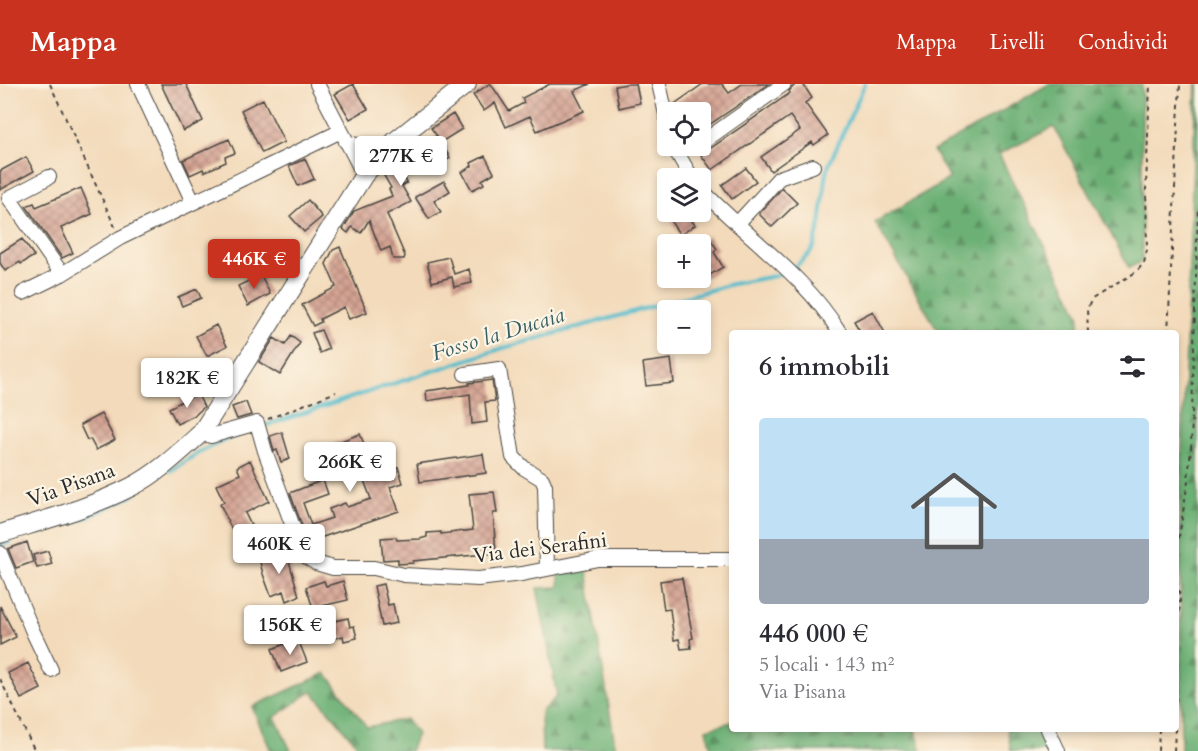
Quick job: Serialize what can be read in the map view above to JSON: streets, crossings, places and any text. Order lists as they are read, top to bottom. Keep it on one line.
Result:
{"streets":{"main road":["Via Pisana"],"street":["Via dei Serafini"]},"water":["Fosso la Ducaia"],"page":{"header":"Mappa","nav":["Mappa","Livelli","Condividi"],"map_buttons":["+","−"],"price":["277K €","446K €","182K €","266K €","460K €","156K €"],"heading":"6 immobili","list":[{"name":"446 000 €","note":"5 locali · 143 m² · Via Pisana"}]}}
